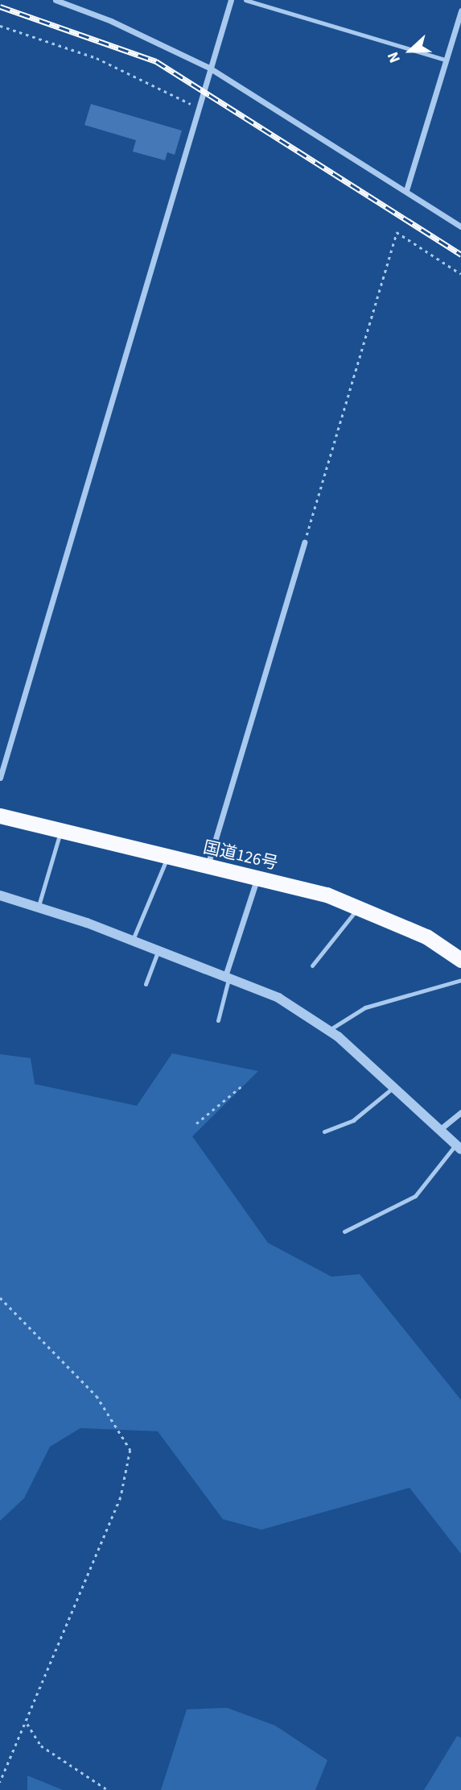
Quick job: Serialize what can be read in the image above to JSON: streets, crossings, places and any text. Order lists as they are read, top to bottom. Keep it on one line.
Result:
{"streets":{"highway":["国道126号"]},"north":"left"}
